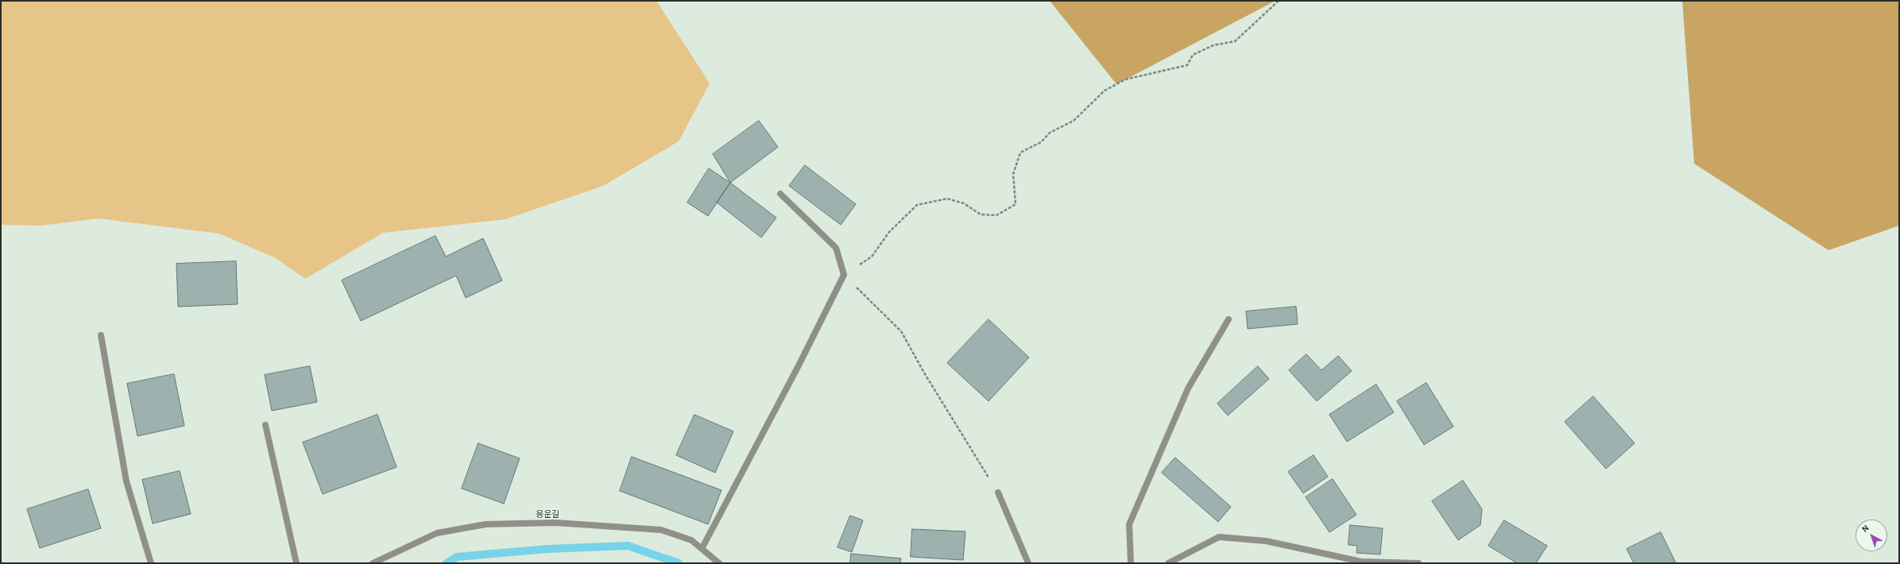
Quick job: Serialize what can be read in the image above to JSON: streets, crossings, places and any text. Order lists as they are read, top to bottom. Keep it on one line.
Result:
{"streets":{"street":["용운길"]},"north":"top left"}
